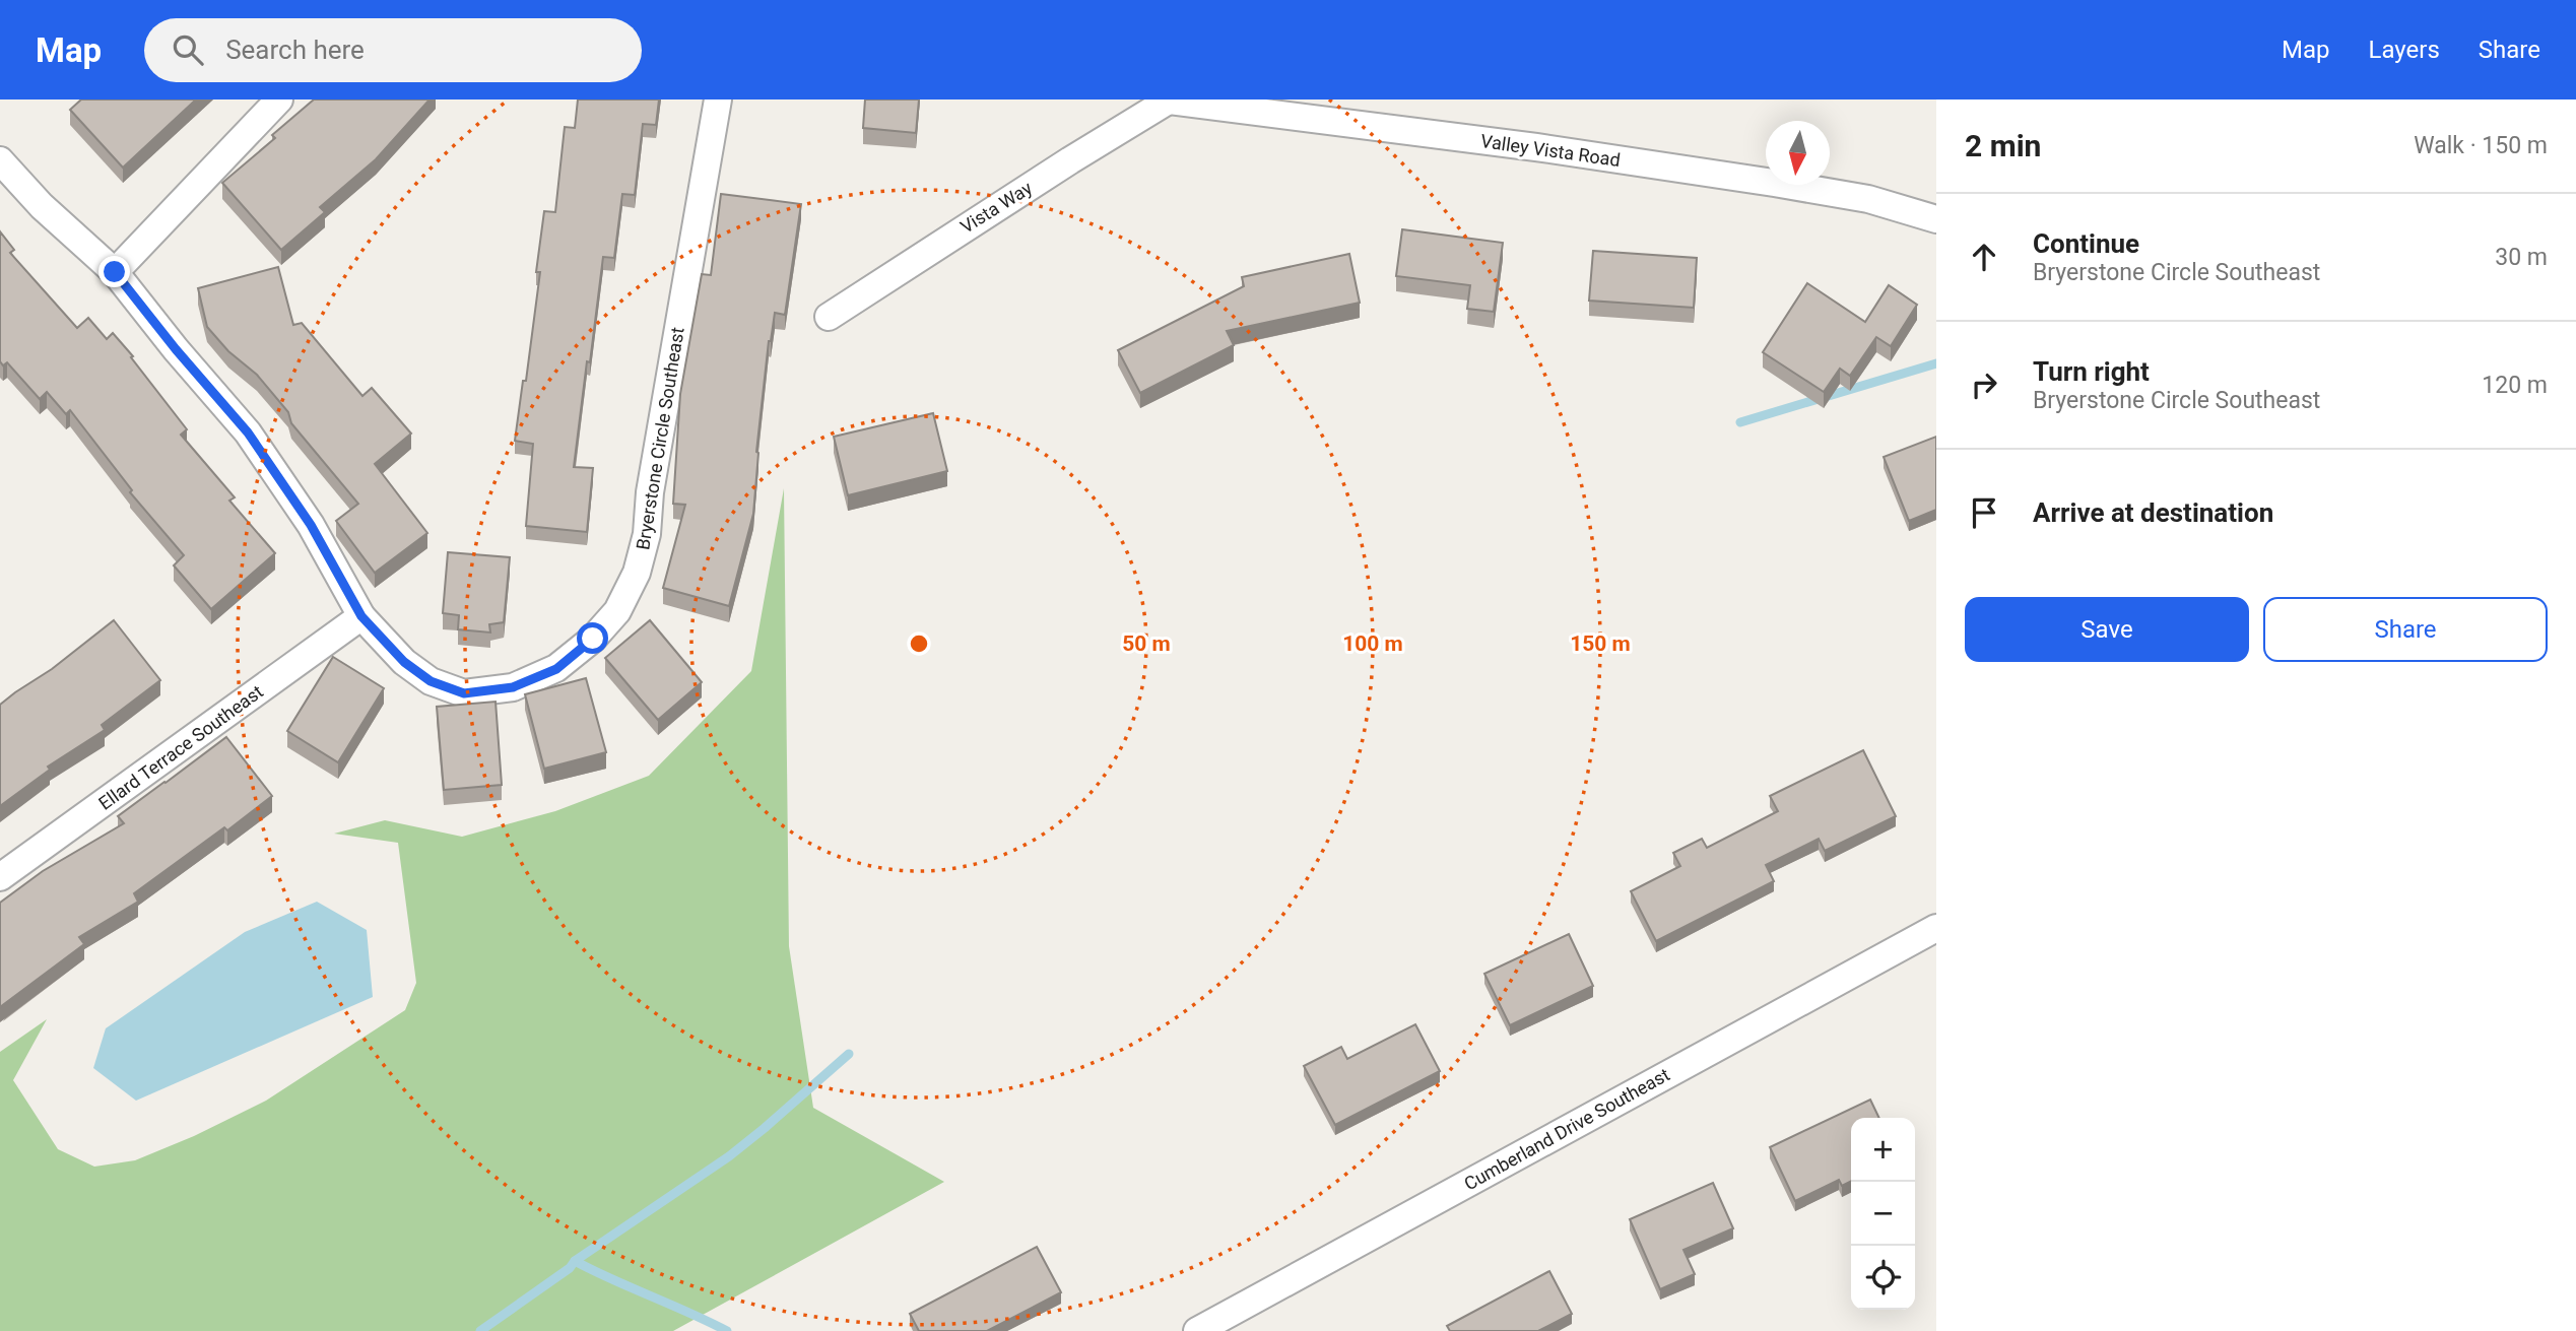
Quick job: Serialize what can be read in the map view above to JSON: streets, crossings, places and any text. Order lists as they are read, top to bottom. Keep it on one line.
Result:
{"streets":{"street":["Valley Vista Road","Vista Way","Bryerstone Circle Southeast","Ellard Terrace Southeast","Cumberland Drive Southeast"]},"crossings":[["Valley Vista Road","Vista Way"],["Bryerstone Circle Southeast","Ellard Terrace Southeast"]],"north":"bottom","page":{"header":"Map","search":"Search here","nav":["Map","Layers","Share"],"heading":["2 min","Walk · 150 m"],"list":[["Continue","Bryerstone Circle Southeast","30 m"],["Turn right","Bryerstone Circle Southeast","120 m"],"Arrive at destination"],"buttons":["Save","Share"],"map_buttons":["+","−"]},"rings":["50 m","100 m","150 m"]}
